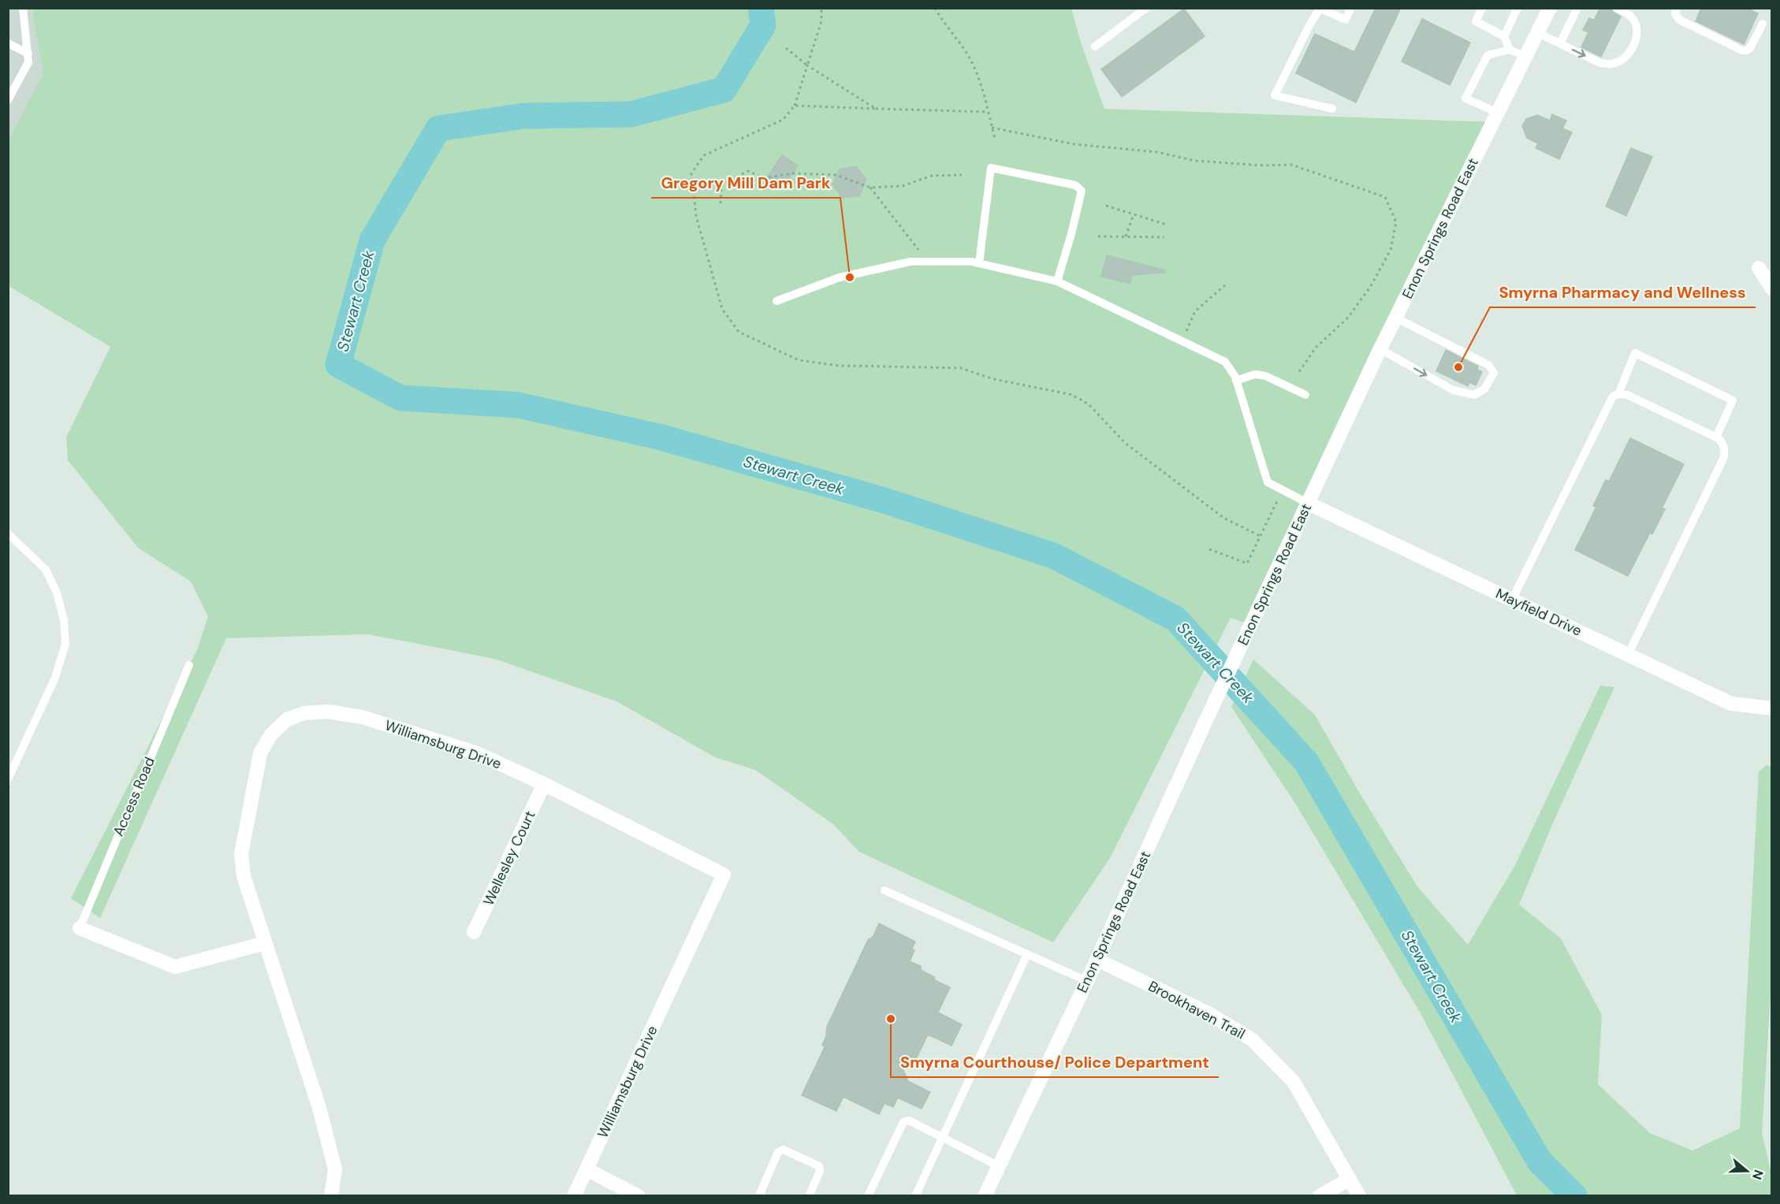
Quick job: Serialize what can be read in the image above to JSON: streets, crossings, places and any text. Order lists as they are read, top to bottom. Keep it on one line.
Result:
{"streets":{"street":["Enon Springs Road East","Mayfield Drive","Williamsburg Drive","Wellesley Court","Brookhaven Trail"],"lane":["Access Road"]},"crossings":[["Enon Springs Road East","Mayfield Drive"],["Enon Springs Road East","Brookhaven Trail"],["Williamsburg Drive","Wellesley Court"]],"water":["Stewart Creek"],"places":["Gregory Mill Dam Park","Smyrna Pharmacy and Wellness","Smyrna Courthouse/ Police Department"],"north":"right"}
